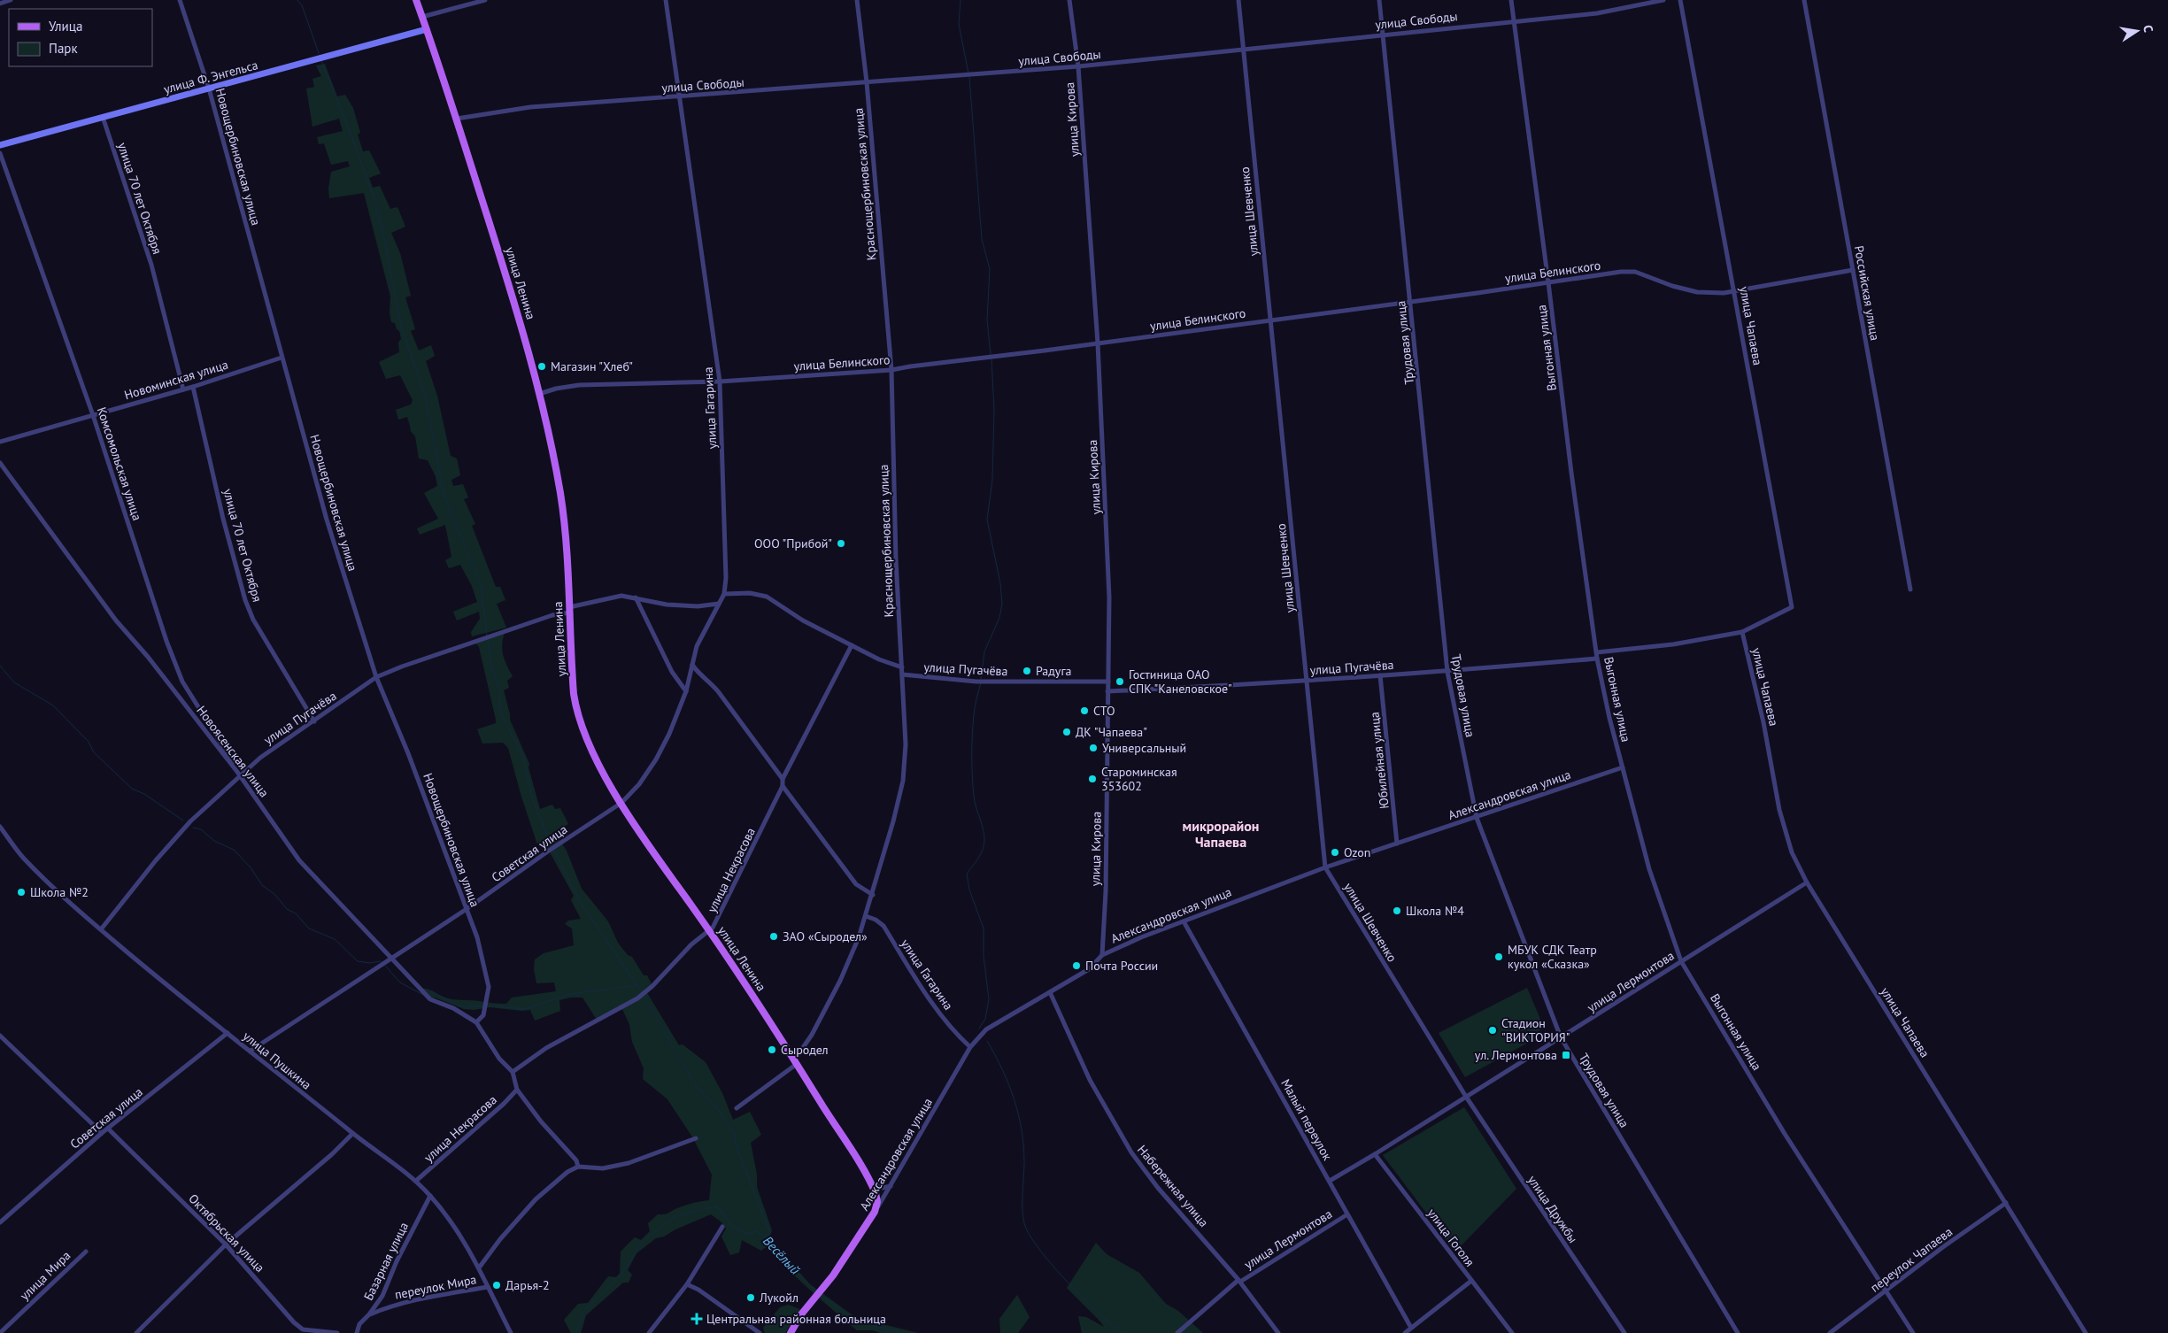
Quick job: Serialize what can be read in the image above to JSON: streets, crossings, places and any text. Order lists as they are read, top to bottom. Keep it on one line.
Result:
{"streets":{"main road":["улица Ф. Энгельса","улица Ленина","Александровская улица"],"street":["улица Свободы","улица Кирова","Новощербиновская улица","Краснощербиновская улица","улица 70 лет Октября","улица Шевченко","улица Белинского","Российская улица","улица Чапаева","Трудовая улица","Выгонная улица","Новоминская улица","улица Гагарина","Комсомольская улица","улица Пугачёва","Новоясенская улица","Юбилейная улица","Советская улица","улица Некрасова","улица Лермонтова","улица Пушкина","Малый переулок","Набережная улица","улица Дружбы","Октябрьская улица","улица Гоголя","переулок Чапаева","Базарная улица","улица Мира","переулок Мира"]},"crossings":[["улица Свободы","улица Кирова"],["улица Свободы","Краснощербиновская улица"],["улица Свободы","улица Шевченко"],["улица Свободы","улица Ленина"],["улица Свободы","Трудовая улица"],["улица Свободы","Выгонная улица"],["улица Свободы","улица Гагарина"],["улица Ф. Энгельса","Новощербиновская улица"],["улица Ф. Энгельса","улица 70 лет Октября"],["улица Ф. Энгельса","улица Ленина"],["улица Кирова","улица Белинского"],["улица Кирова","улица Пугачёва"],["улица Кирова","Александровская улица"],["Новощербиновская улица","Новоминская улица"],["Новощербиновская улица","улица Пугачёва"],["Новощербиновская улица","Новоясенская улица"],["Новощербиновская улица","Советская улица"],["Краснощербиновская улица","улица Белинского"],["Краснощербиновская улица","улица Ленина"],["Краснощербиновская улица","улица Гагарина"],["Краснощербиновская улица","улица Пугачёва"],["улица 70 лет Октября","Новоминская улица"],["улица 70 лет Октября","улица Пугачёва"],["улица Шевченко","улица Белинского"],["улица Шевченко","улица Пугачёва"],["улица Шевченко","Александровская улица"],["улица Шевченко","улица Лермонтова"],["улица Шевченко","улица Дружбы"],["улица Белинского","улица Ленина"],["улица Белинского","Российская улица"],["улица Белинского","улица Чапаева"],["улица Белинского","Трудовая улица"],["улица Белинского","Выгонная улица"],["улица Белинского","улица Гагарина"],["улица Ленина","улица Пугачёва"],["улица Ленина","Александровская улица"],["улица Ленина","Советская улица"],["улица Ленина","улица Некрасова"],["улица Чапаева","улица Лермонтова"],["улица Чапаева","переулок Чапаева"],["Трудовая улица","улица Пугачёва"],["Трудовая улица","Александровская улица"],["Трудовая улица","улица Лермонтова"],["Выгонная улица","улица Пугачёва"],["Выгонная улица","Александровская улица"],["Выгонная улица","улица Лермонтова"],["Выгонная улица","переулок Чапаева"],["Новоминская улица","Комсомольская улица"],["улица Гагарина","улица Пугачёва"],["улица Гагарина","Александровская улица"],["улица Гагарина","Советская улица"],["Комсомольская улица","улица Пугачёва"],["Комсомольская улица","Новоясенская улица"],["улица Пугачёва","Новоясенская улица"],["улица Пугачёва","Юбилейная улица"],["улица Пугачёва","улица Пушкина"],["Новоясенская улица","Советская улица"],["Юбилейная улица","Александровская улица"],["Александровская улица","Малый переулок"],["Александровская улица","Набережная улица"],["Советская улица","улица Пушкина"],["Советская улица","Октябрьская улица"],["улица Некрасова","улица Пушкина"],["улица Лермонтова","Малый переулок"],["улица Лермонтова","Набережная улица"],["улица Лермонтова","улица Дружбы"],["улица Лермонтова","улица Гоголя"],["улица Пушкина","Базарная улица"],["улица Пушкина","переулок Мира"],["Базарная улица","переулок Мира"]],"districts":["микрорайон Чапаева"],"water":["Весёлый"],"places":{"other":["Магазин \"Хлеб\"","ООО \"Прибой\"","Радуга","Гостиница ОАО СПК \"Канеловское\"","СТО","ДК \"Чапаева\"","Универсальный","Староминская 353602","Ozon","Школа №2","Школа №4","ЗАО «Сыродел»","МБУК СДК Театр кукол «Сказка»","Почта России","Стадион \"ВИКТОРИЯ\"","Сыродел","Дарья-2","Лукойл"],"transit":["ул. Лермонтова"],"health":["Центральная районная больница"]},"legend":["Улица","Парк"],"north":"right"}
